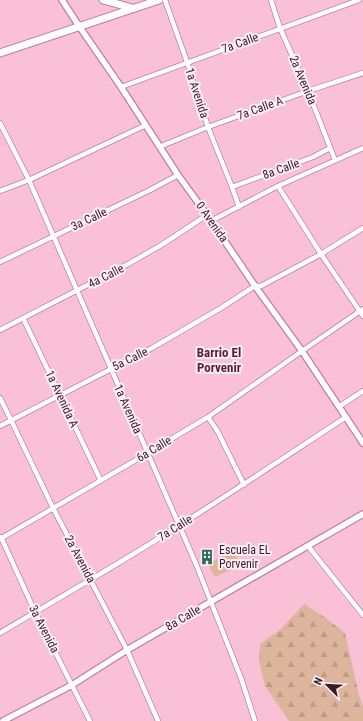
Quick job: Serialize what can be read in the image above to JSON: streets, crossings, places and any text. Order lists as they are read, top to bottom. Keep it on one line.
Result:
{"streets":{"street":["7a Calle","2a Avenida","1a Avenida","7a Calle A","8a Calle","3a Calle","0 Avenida","4a Calle","5a Calle","1a Avenida A","6a Calle","3a Avenida"]},"crossings":[["7a Calle","2a Avenida"],["7a Calle","1a Avenida"],["7a Calle","0 Avenida"],["7a Calle","3a Avenida"],["2a Avenida","7a Calle A"],["2a Avenida","8a Calle"],["2a Avenida","5a Calle"],["2a Avenida","6a Calle"],["1a Avenida","7a Calle A"],["1a Avenida","8a Calle"],["1a Avenida","3a Calle"],["1a Avenida","4a Calle"],["1a Avenida","5a Calle"],["1a Avenida","6a Calle"],["7a Calle A","0 Avenida"],["8a Calle","3a Avenida"],["3a Calle","0 Avenida"],["0 Avenida","4a Calle"],["0 Avenida","5a Calle"],["0 Avenida","6a Calle"],["4a Calle","1a Avenida A"],["5a Calle","1a Avenida A"],["1a Avenida A","6a Calle"],["6a Calle","3a Avenida"]],"districts":["Barrio El Porvenir"],"places":{"building":["Escuela EL Porvenir"]},"north":"top left"}
